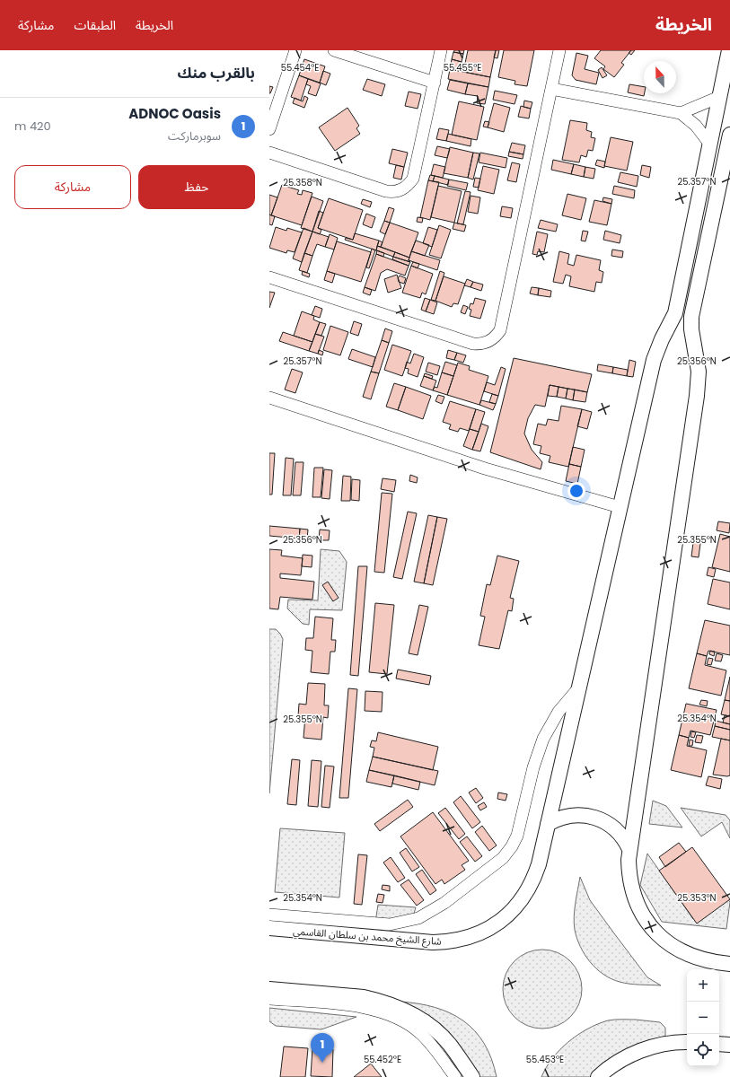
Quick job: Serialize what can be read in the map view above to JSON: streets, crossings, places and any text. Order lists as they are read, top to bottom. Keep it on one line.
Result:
{"streets":{"main road":["شارع الشيخ محمد بن سلطان القاسمي"]},"north":"top","page":{"header":"الخريطة","nav":["الخريطة","الطبقات","مشاركة"],"heading":"بالقرب منك","list":[{"mark":"1","name":"ADNOC Oasis","note":"سوبرماركت","value":"420 m"}],"buttons":["حفظ","مشاركة"],"map_buttons":["+","−"],"pins":"1"},"coordinates":["55.454°E","55.455°E","25.357°N","25.358°N","25.356°N","25.355°N","25.354°N","25.353°N","55.452°E","55.453°E"]}
